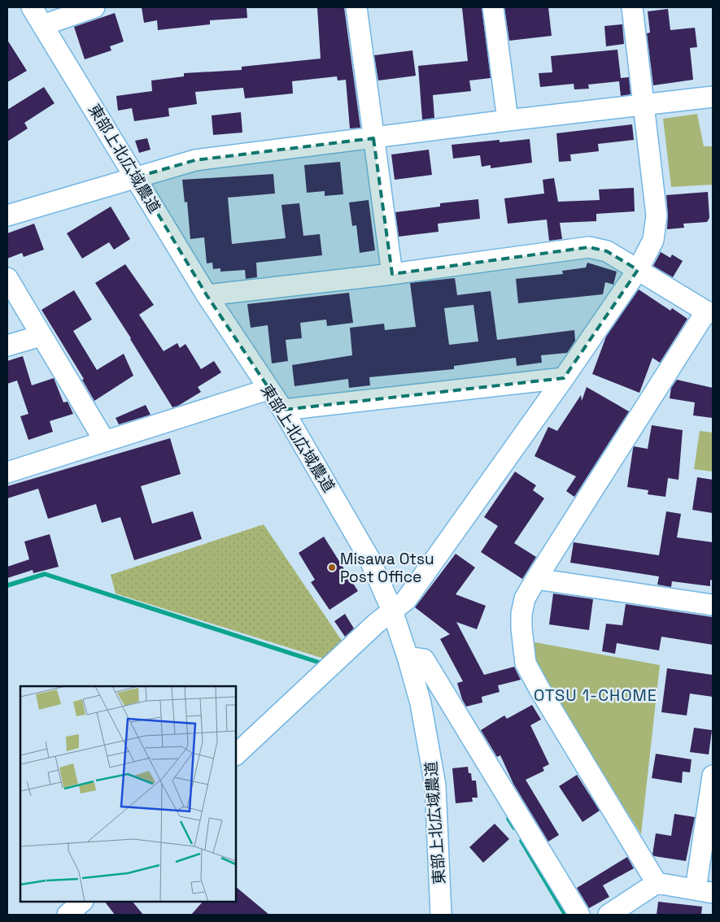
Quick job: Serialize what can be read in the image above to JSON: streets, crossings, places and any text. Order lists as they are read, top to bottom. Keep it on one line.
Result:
{"streets":{"street":["東部上北広域農道"]},"districts":["OTSU 1-CHOME"],"places":["Misawa Otsu Post Office"]}
